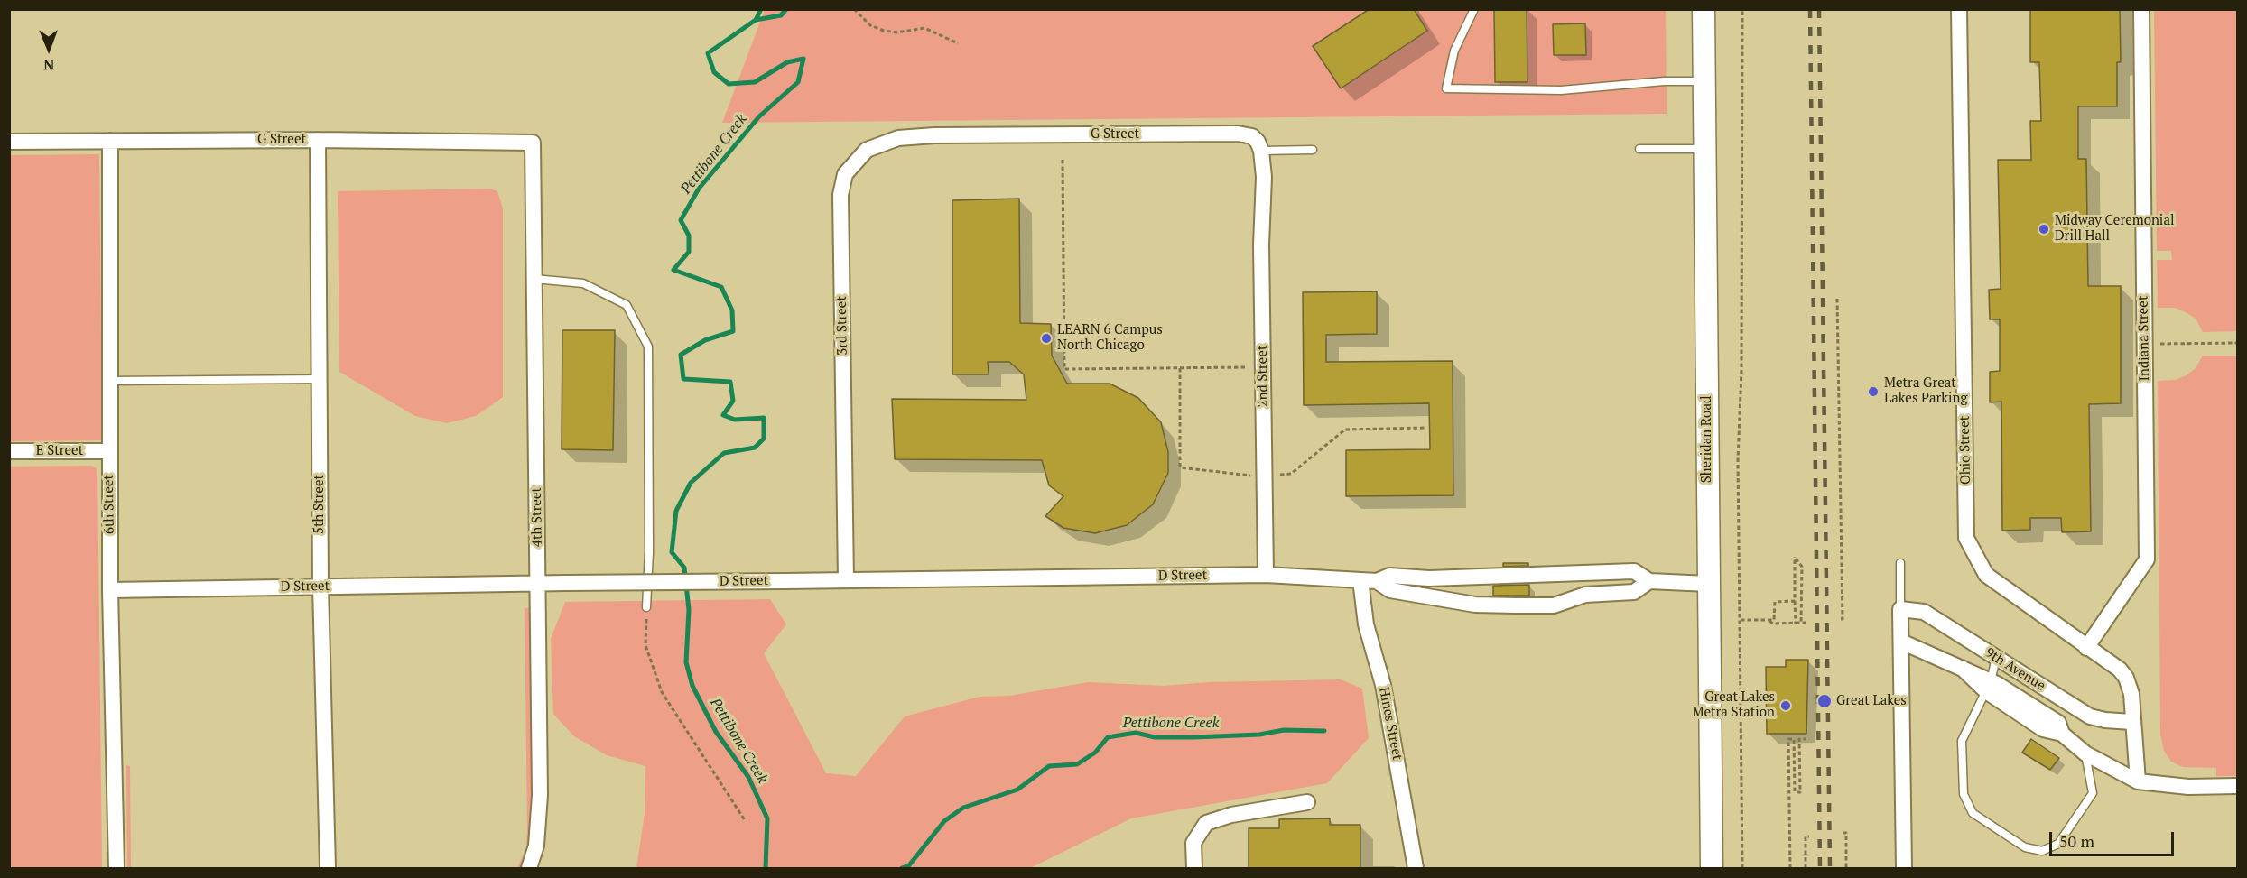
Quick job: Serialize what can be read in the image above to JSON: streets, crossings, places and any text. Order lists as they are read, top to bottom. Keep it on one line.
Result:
{"streets":{"main road":["Sheridan Road"],"street":["G Street","3rd Street","Indiana Street","2nd Street","Ohio Street","E Street","6th Street","5th Street","4th Street","D Street","9th Avenue","Hines Street"]},"crossings":[["G Street","3rd Street"],["G Street","2nd Street"],["G Street","6th Street"],["G Street","5th Street"],["G Street","4th Street"],["3rd Street","D Street"],["Indiana Street","Ohio Street"],["2nd Street","D Street"],["Sheridan Road","D Street"],["Ohio Street","9th Avenue"],["E Street","6th Street"],["6th Street","D Street"],["5th Street","D Street"],["4th Street","D Street"],["D Street","Hines Street"]],"water":["Pettibone Creek"],"places":["Midway Ceremonial Drill Hall","LEARN 6 Campus North Chicago","Metra Great Lakes Parking","Great Lakes","Great Lakes Metra Station"],"scale_bar":"50 m","north":"bottom"}
